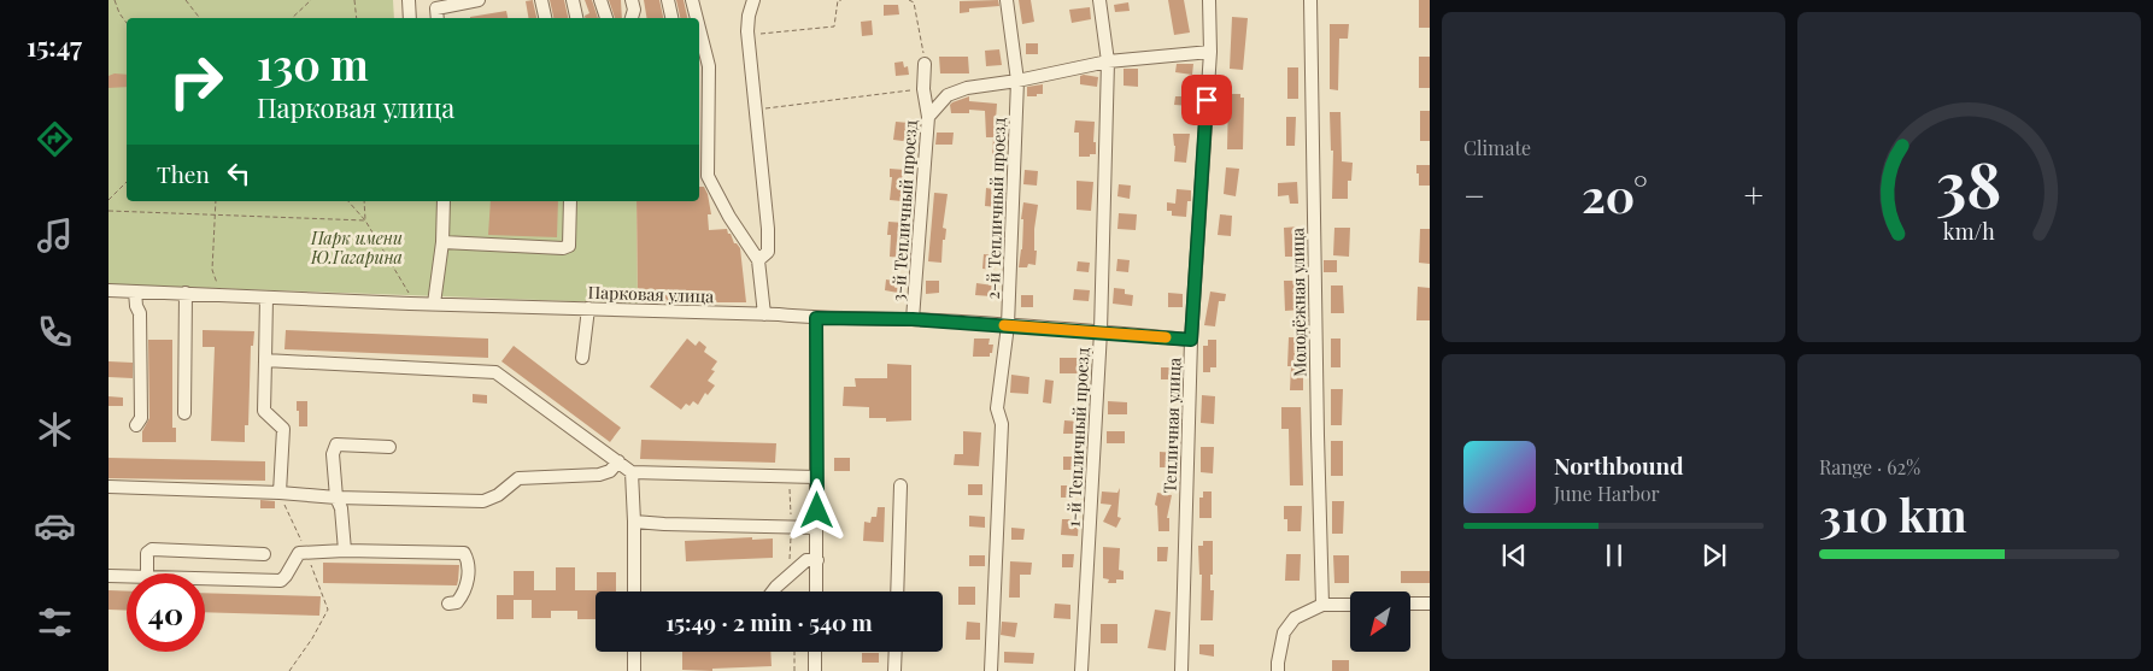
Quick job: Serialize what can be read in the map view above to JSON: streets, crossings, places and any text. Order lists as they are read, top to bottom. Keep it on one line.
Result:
{"streets":{"street":["2-й Тепличный проезд","3-й Тепличный проезд","Парковая улица","Молодёжная улица","Тепличная улица","1-й Тепличный проезд"]},"crossings":[["2-й Тепличный проезд","Парковая улица"],["3-й Тепличный проезд","Парковая улица"],["Парковая улица","Тепличная улица"],["Парковая улица","1-й Тепличный проезд"]],"parks":["Парк имени Ю.Гагарина"],"north":"bottom left","page":{"tabs":"15:47","tile":["Climate",["Range · 62%","310 km"]],"turn":["130 m","Парковая улица"],"then":"Then","heat":["−","20°","+"],"song":["Northbound","June Harbor"],"limit":"40","trip":"15:49 · 2 min · 540 m","gauge":["38","km/h"]}}
